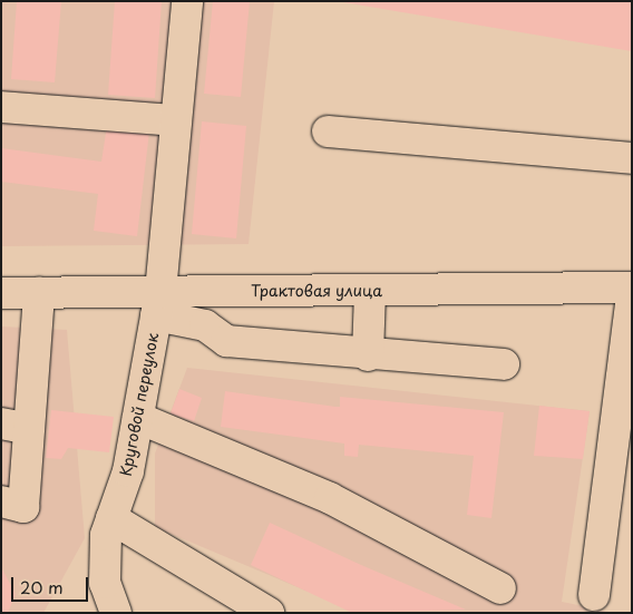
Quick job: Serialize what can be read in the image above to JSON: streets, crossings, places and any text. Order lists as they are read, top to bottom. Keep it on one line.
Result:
{"streets":{"main road":["Трактовая улица","Круговой переулок"]},"crossings":[["Трактовая улица","Круговой переулок"]],"scale_bar":"20 m"}
